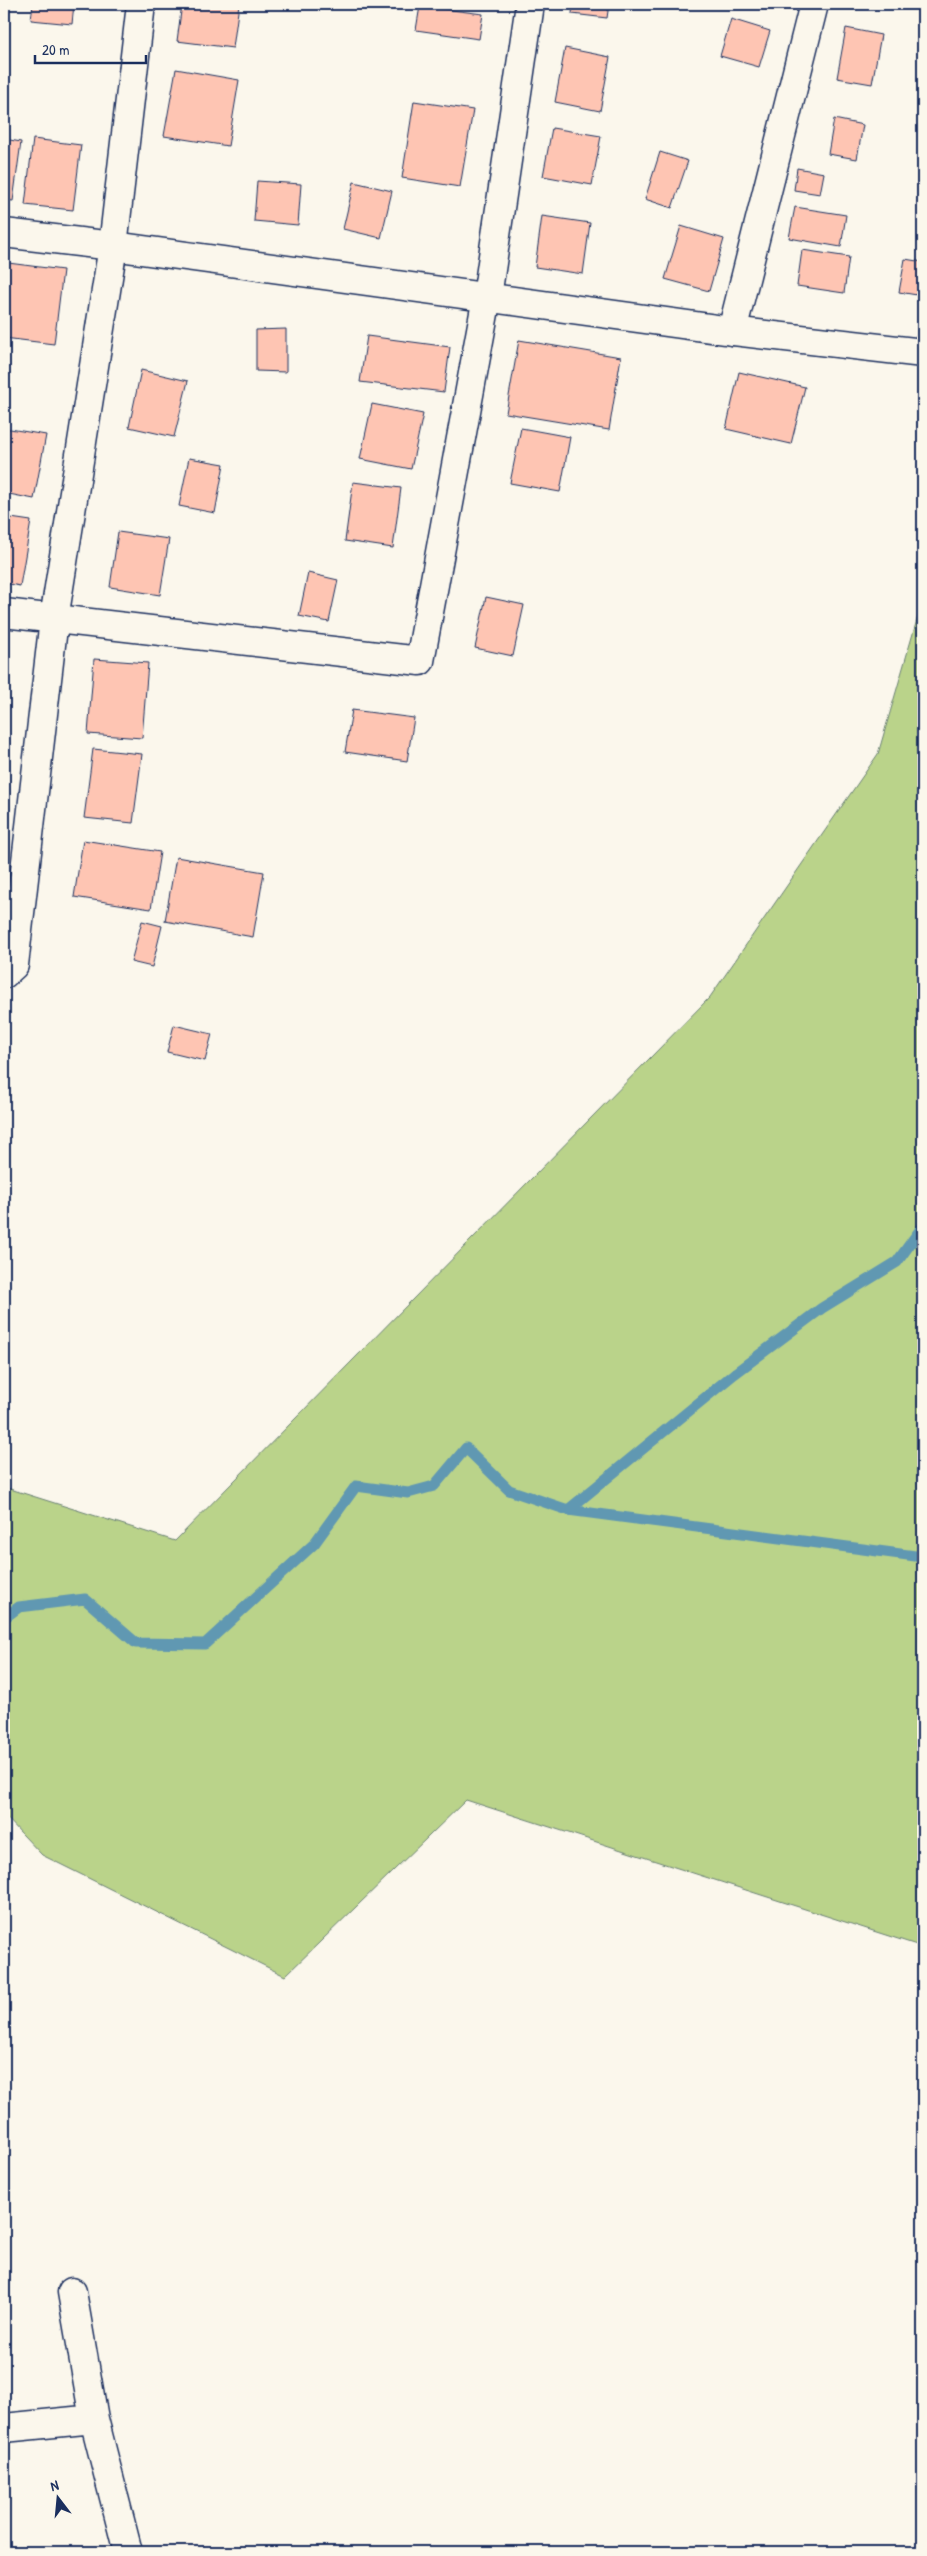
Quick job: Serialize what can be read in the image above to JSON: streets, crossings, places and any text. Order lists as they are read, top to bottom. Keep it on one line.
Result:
{"scale_bar":"20 m","north":"top"}
